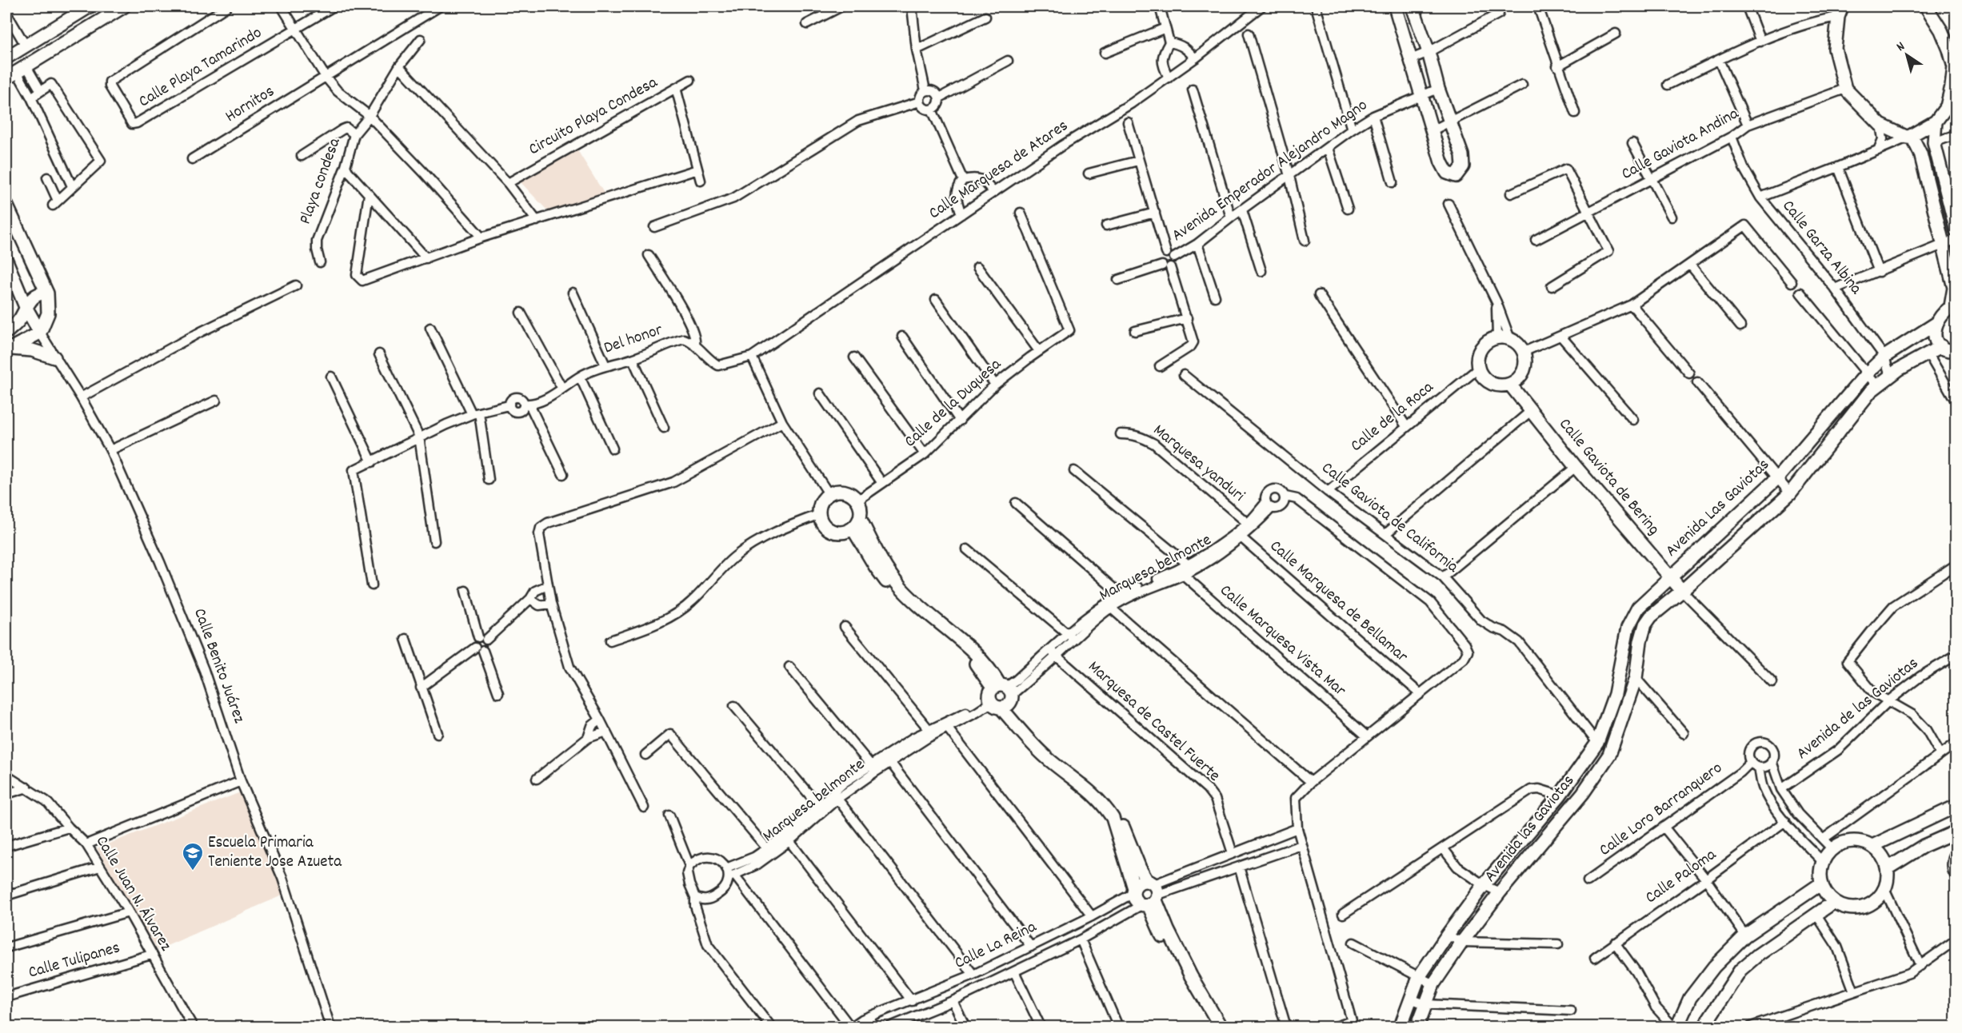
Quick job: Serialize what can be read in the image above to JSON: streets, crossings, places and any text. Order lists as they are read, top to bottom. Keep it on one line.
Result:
{"streets":{"street":["Calle Playa Tamarindo","Hornitos","Circuito Playa Condesa","Calle Gaviota Andina","Calle Marquesa de Atares","Avenida Emperador Alejandro Magno","Playa condesa","Calle Garza Albina","Del honor","Calle de la Duquesa","Calle de la Roca","Marquesa yanduri","Calle Gaviota de Bering","Avenida Las Gaviotas","Calle Gaviota de California","Marquesa belmonte","Calle Marquesa de Bellamar","Calle Marquesa Vista Mar","Calle Benito Juárez","Avenida de las Gaviotas","Marquesa de Castel Fuerte","Calle Loro Barranquero","Avenida las Gaviotas","Calle Paloma","Calle Juan N. Álvarez","Calle La Reina","Calle Tulipanes"]},"crossings":[["Calle Gaviota Andina","Calle Garza Albina"],["Calle Garza Albina","Avenida Las Gaviotas"],["Calle de la Roca","Calle Gaviota de Bering"],["Calle de la Roca","Calle Gaviota de California"],["Marquesa yanduri","Marquesa belmonte"],["Calle Gaviota de Bering","Avenida Las Gaviotas"],["Calle Gaviota de Bering","Avenida las Gaviotas"],["Avenida Las Gaviotas","Calle Gaviota de California"],["Avenida Las Gaviotas","Avenida las Gaviotas"],["Marquesa belmonte","Calle Marquesa de Bellamar"],["Marquesa belmonte","Calle Marquesa Vista Mar"],["Marquesa belmonte","Marquesa de Castel Fuerte"],["Marquesa de Castel Fuerte","Calle La Reina"],["Calle Juan N. Álvarez","Calle Tulipanes"]],"places":{"school or university":["Escuela Primaria Teniente Jose Azueta"]},"north":"top left"}
